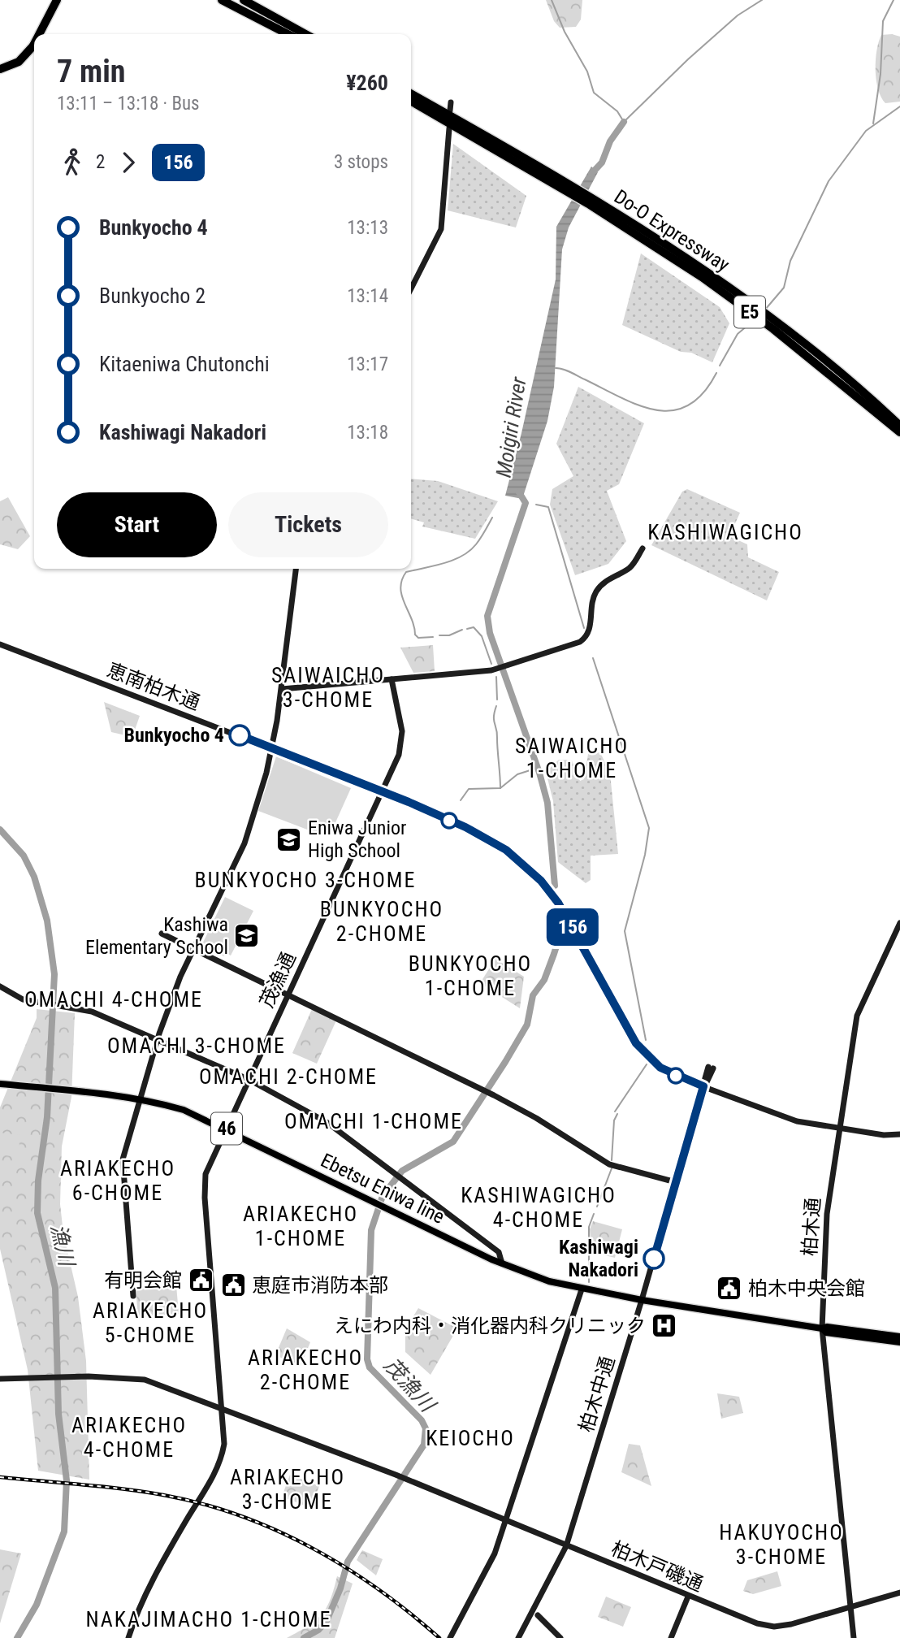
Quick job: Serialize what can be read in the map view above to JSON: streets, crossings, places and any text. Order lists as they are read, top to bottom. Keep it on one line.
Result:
{"streets":{"highway":["Do-O Expressway","E5"],"main road":["46","Ebetsu Eniwa line"],"street":["恵南柏木通","茂漁通","柏木通","柏木中通","柏木戸磯通"]},"crossings":[["恵南柏木通","茂漁通"],["恵南柏木通","柏木通"],["恵南柏木通","柏木中通"],["茂漁通","Ebetsu Eniwa line"],["茂漁通","柏木戸磯通"],["Ebetsu Eniwa line","柏木通"],["Ebetsu Eniwa line","柏木中通"],["柏木通","柏木戸磯通"],["柏木中通","柏木戸磯通"]],"districts":["KASHIWAGICHO","SAIWAICHO 3-CHOME","SAIWAICHO 1-CHOME","BUNKYOCHO 3-CHOME","BUNKYOCHO 2-CHOME","BUNKYOCHO 1-CHOME","OMACHI 4-CHOME","OMACHI 3-CHOME","OMACHI 2-CHOME","OMACHI 1-CHOME","ARIAKECHO 6-CHOME","KASHIWAGICHO 4-CHOME","ARIAKECHO 1-CHOME","ARIAKECHO 5-CHOME","ARIAKECHO 2-CHOME","ARIAKECHO 4-CHOME","KEIOCHO","ARIAKECHO 3-CHOME","HAKUYOCHO 3-CHOME","NAKAJIMACHO 1-CHOME"],"water":["Moigiri River","漁川","茂漁川"],"places":{"other":["Bunkyocho 4","Kashiwagi Nakadori"],"school or university":["Eniwa Junior High School","Kashiwa Elementary School"],"public building":["有明会館","恵庭市消防本部","柏木中央会館"],"hospital":["えにわ内科・消化器内科クリニック"]},"lines":["bus line 156"],"page":{"on_map":"156","heading":["7 min","13:11 – 13:18 · Bus","¥260"],"legs":["2","156","3 stops"],"list":[{"name":"Bunkyocho 4","value":"13:13"},{"name":"Bunkyocho 2","value":"13:14"},{"name":"Kitaeniwa Chutonchi","value":"13:17"},{"name":"Kashiwagi Nakadori","value":"13:18"}],"buttons":["Start","Tickets"]}}
